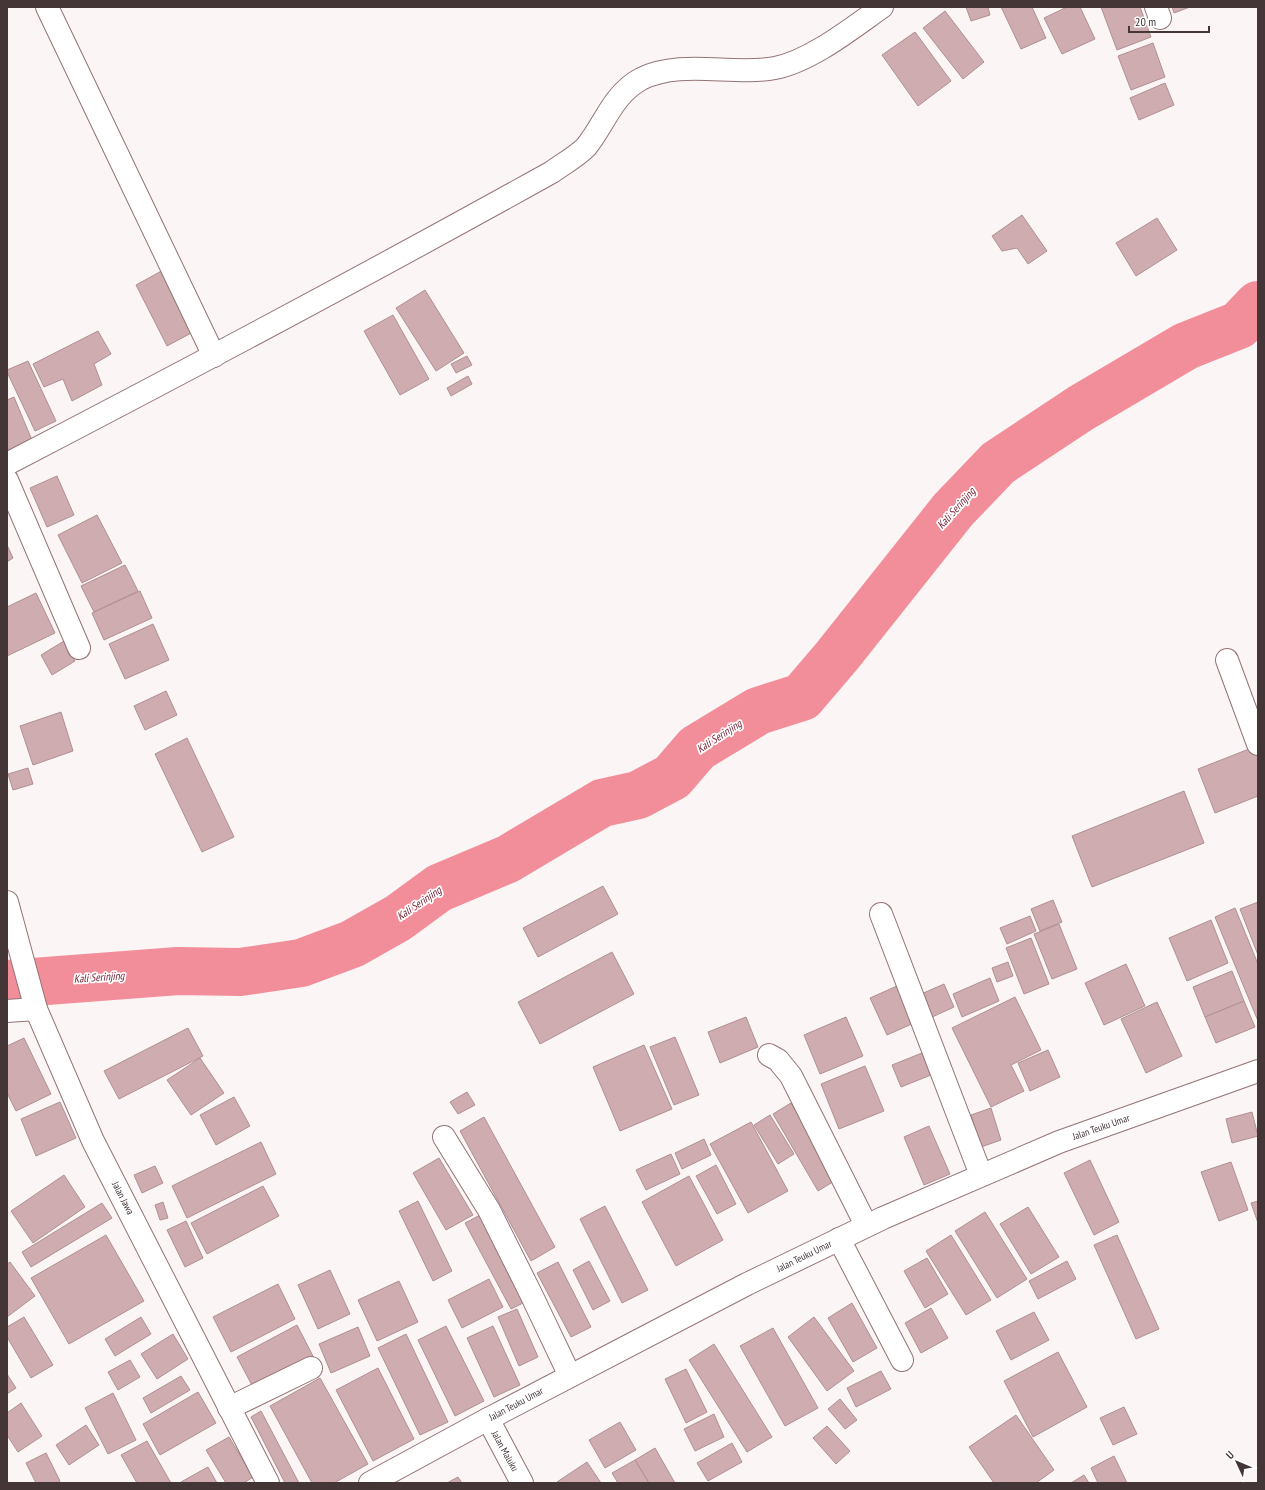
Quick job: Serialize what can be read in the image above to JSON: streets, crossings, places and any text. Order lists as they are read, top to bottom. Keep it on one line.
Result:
{"streets":{"street":["Jalan Teuku Umar","Jalan Jawa","Jalan Maluku"]},"crossings":[["Jalan Teuku Umar","Jalan Maluku"]],"water":["Kali Serinjing"],"scale_bar":"20 m","north":"top left"}
